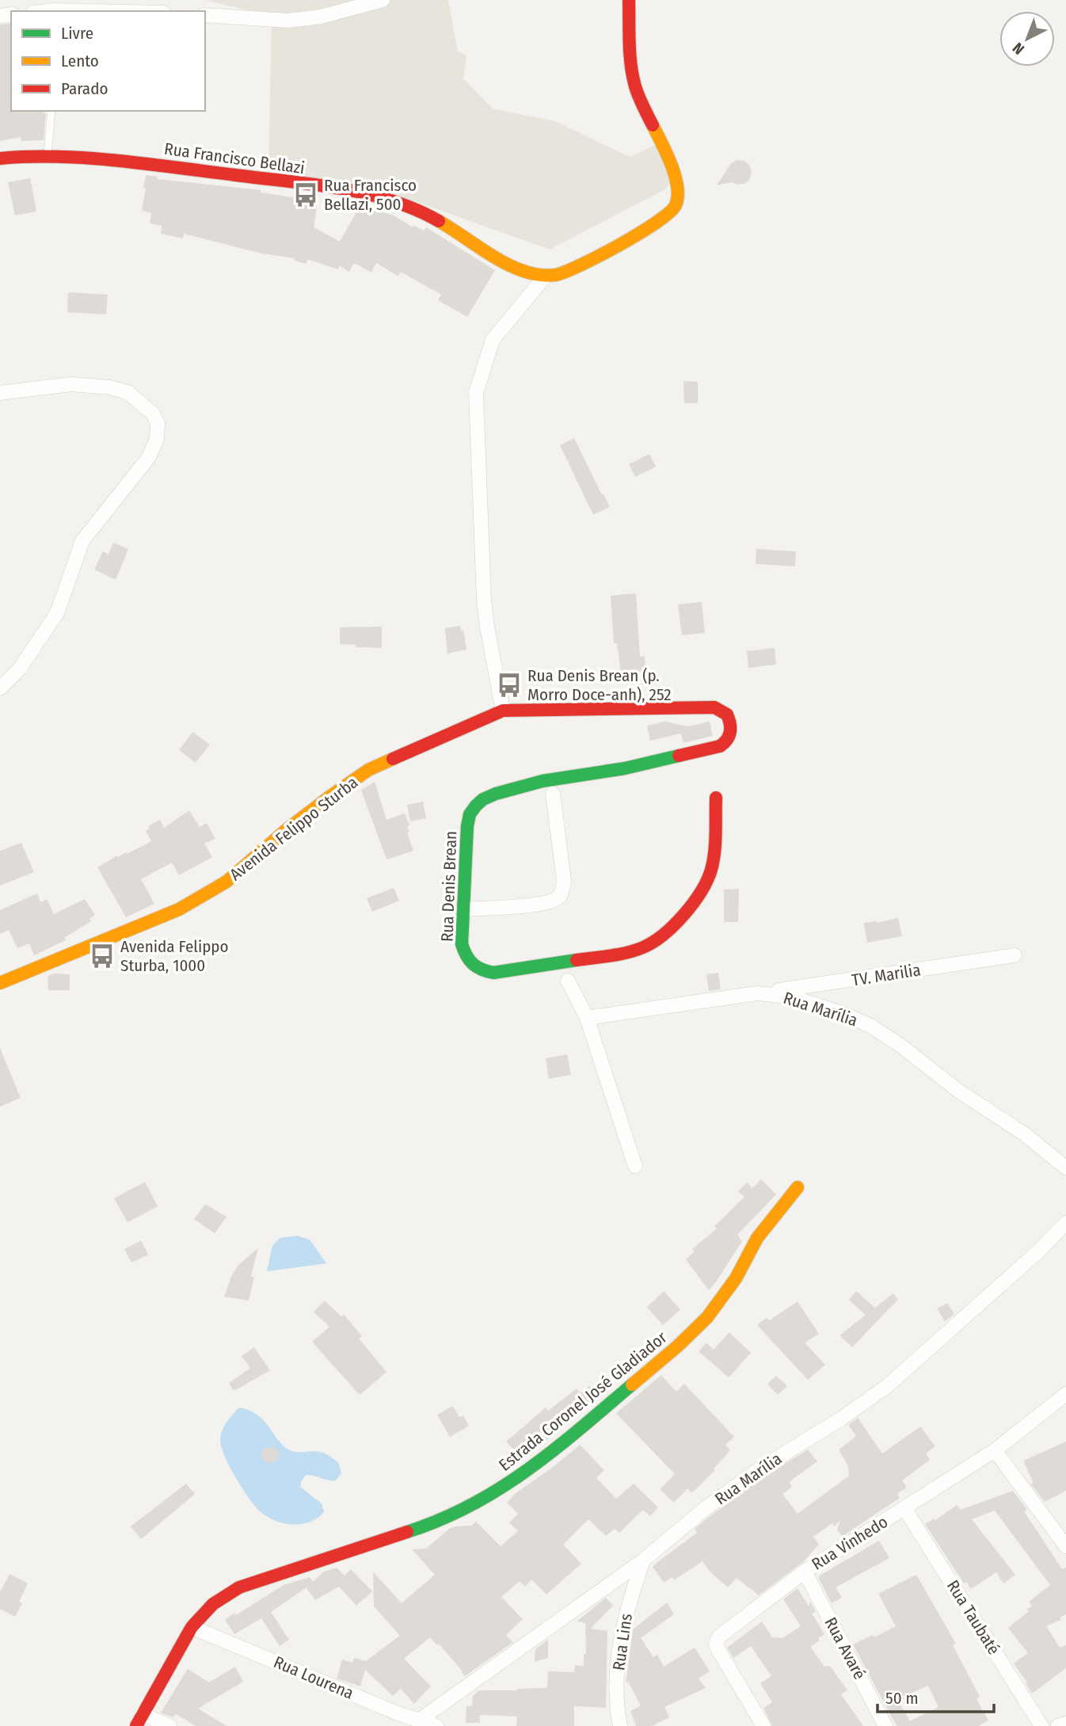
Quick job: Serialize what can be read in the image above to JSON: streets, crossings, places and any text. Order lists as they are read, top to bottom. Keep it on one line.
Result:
{"streets":{"street":["Rua Francisco Bellazi","Avenida Felippo Sturba","Rua Denis Brean","TV. Marilia","Rua Marília","Estrada Coronel José Gladiador","Rua Vinhedo","Rua Taubaté","Rua Lins","Rua Avaré","Rua Lourena"]},"crossings":[["Avenida Felippo Sturba","Rua Denis Brean"],["TV. Marilia","Rua Marília"],["Rua Marília","Rua Lins"],["Rua Marília","Rua Lourena"],["Estrada Coronel José Gladiador","Rua Lourena"],["Rua Vinhedo","Rua Taubaté"],["Rua Vinhedo","Rua Avaré"]],"places":{"bus stop":["Rua Francisco Bellazi, 500","Rua Denis Brean (p. Morro Doce-anh), 252","Avenida Felippo Sturba, 1000"]},"legend":["Livre","Lento","Parado"],"scale_bar":"50 m","north":"bottom left"}
